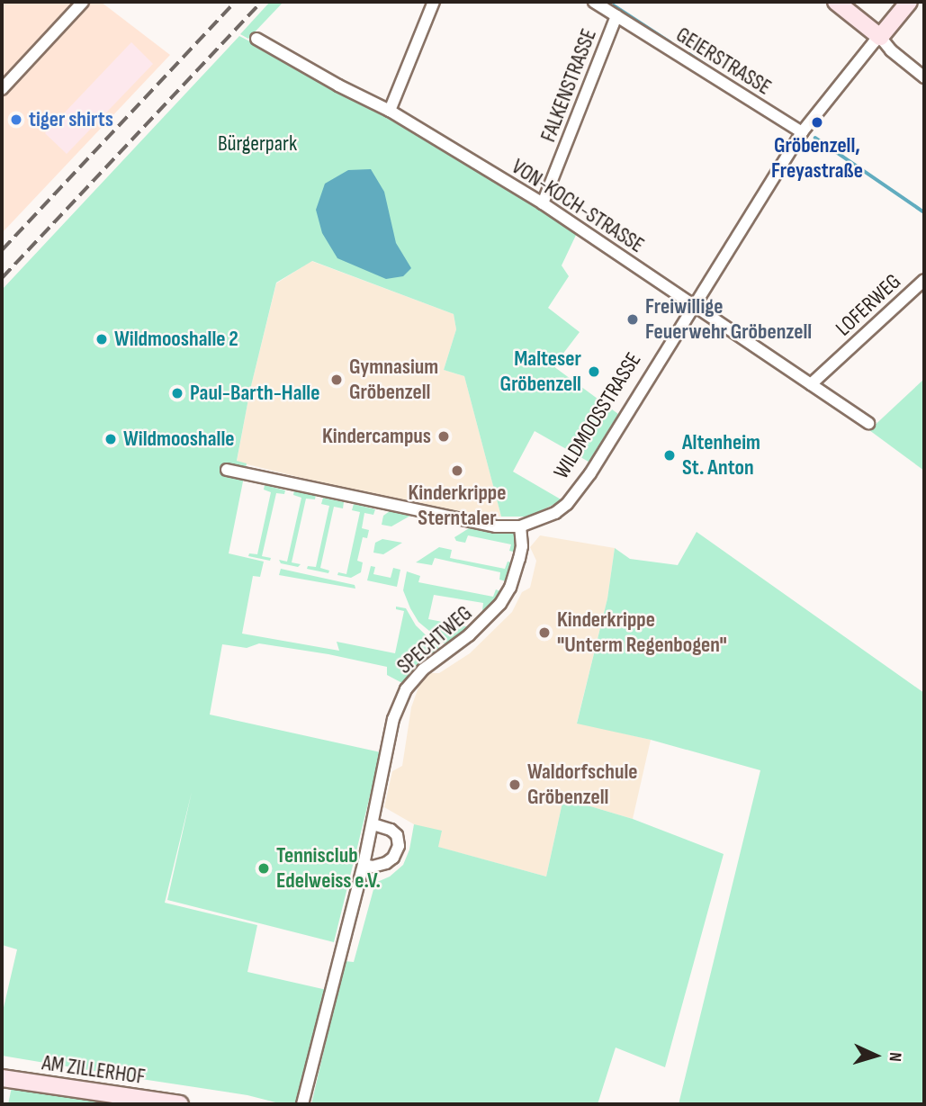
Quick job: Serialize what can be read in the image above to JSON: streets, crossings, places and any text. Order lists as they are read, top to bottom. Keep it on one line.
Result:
{"streets":{"street":["GEIERSTRASSE","FALKENSTRASSE","VON-KOCH-STRASSE","LOFERWEG","WILDMOOSSTRASSE","SPECHTWEG","AM ZILLERHOF"]},"crossings":[["GEIERSTRASSE","FALKENSTRASSE"],["GEIERSTRASSE","WILDMOOSSTRASSE"],["FALKENSTRASSE","VON-KOCH-STRASSE"],["VON-KOCH-STRASSE","LOFERWEG"],["VON-KOCH-STRASSE","WILDMOOSSTRASSE"],["WILDMOOSSTRASSE","SPECHTWEG"]],"parks":["Bürgerpark"],"places":["tiger shirts","Gröbenzell, Freyastraße","Freiwillige Feuerwehr Gröbenzell","Wildmooshalle 2","Malteser Gröbenzell","Gymnasium Gröbenzell","Paul-Barth-Halle","Kindercampus","Wildmooshalle","Altenheim St. Anton","Kinderkrippe Sterntaler","Kinderkrippe \"Unterm Regenbogen\"","Waldorfschule Gröbenzell","Tennisclub Edelweiss e.V."],"north":"right"}
